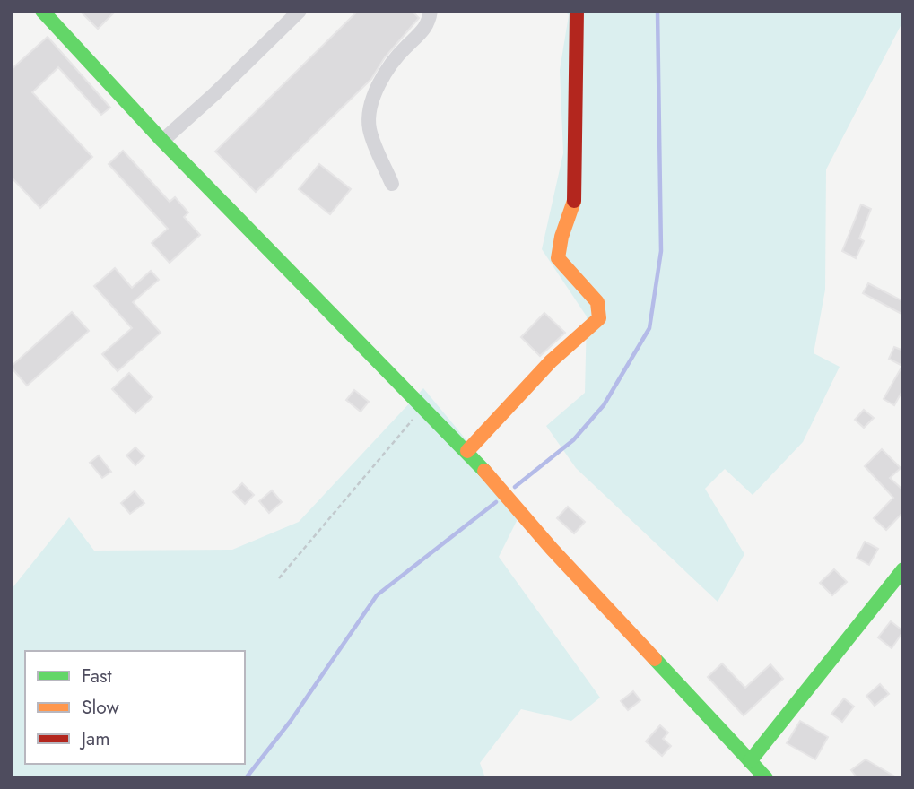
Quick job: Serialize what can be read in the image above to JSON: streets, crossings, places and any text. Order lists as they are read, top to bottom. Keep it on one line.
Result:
{"legend":["Fast","Slow","Jam"]}
